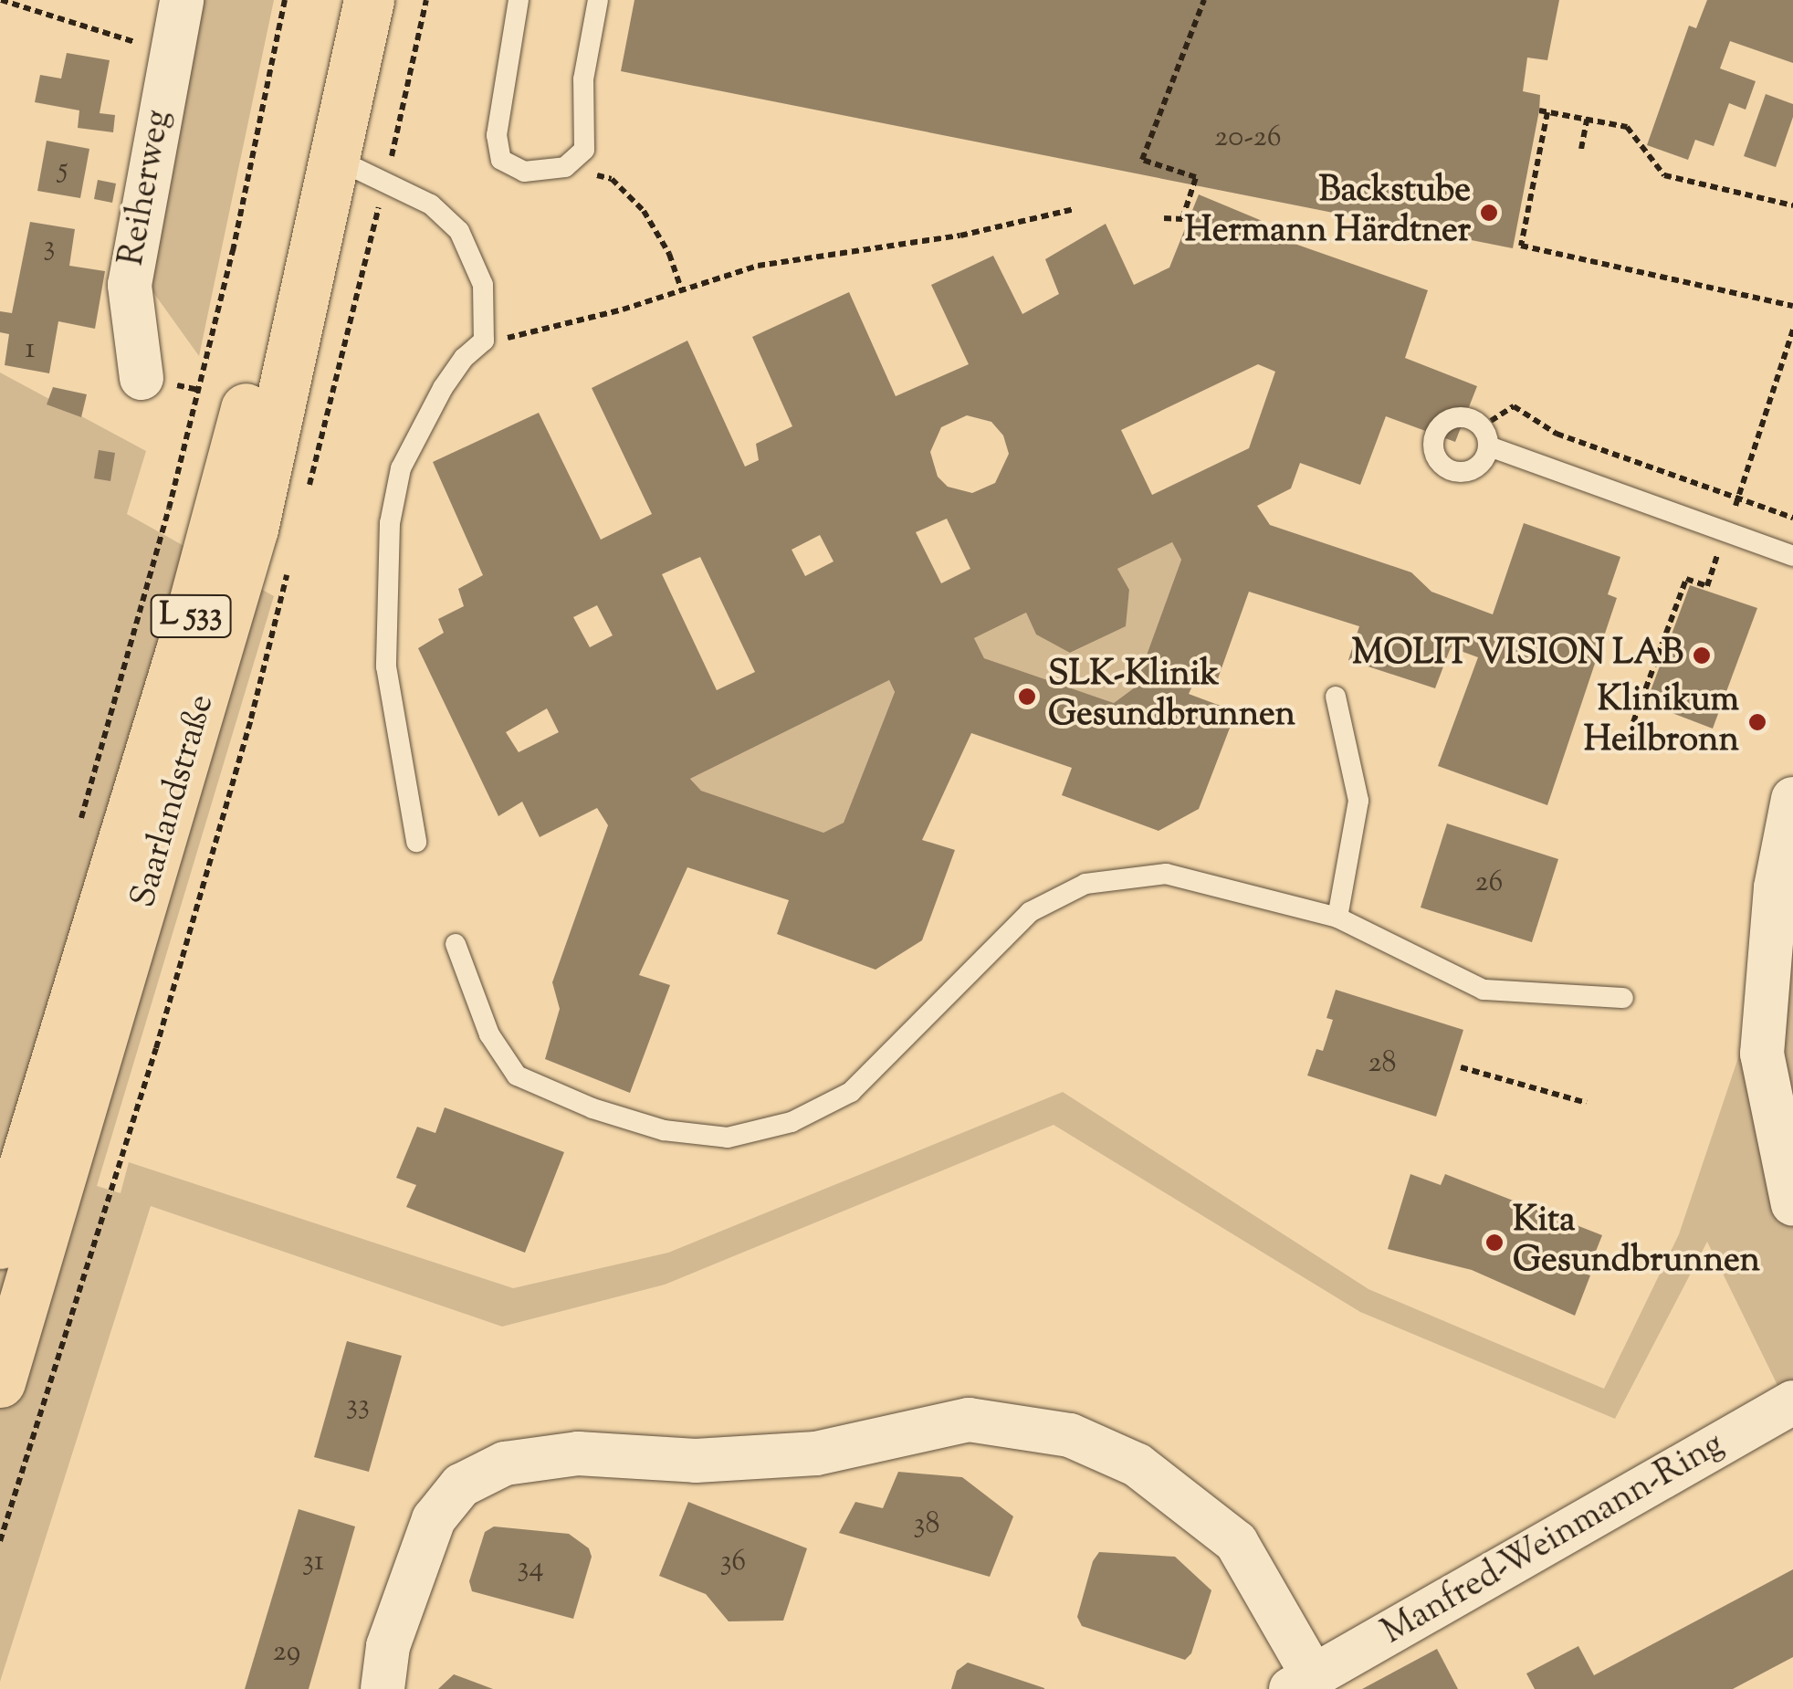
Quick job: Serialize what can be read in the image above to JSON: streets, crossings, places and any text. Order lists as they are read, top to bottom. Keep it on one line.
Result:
{"streets":{"main road":["L 533","Saarlandstraße"],"street":["Reiherweg","Manfred-Weinmann-Ring"]},"places":["Backstube Hermann Härdtner","MOLIT VISION LAB","SLK-Klinik Gesundbrunnen","Klinikum Heilbronn","Kita Gesundbrunnen"],"house_numbers":["20-26","5","3","1","26","28","33","38","31","36","34","29"]}
